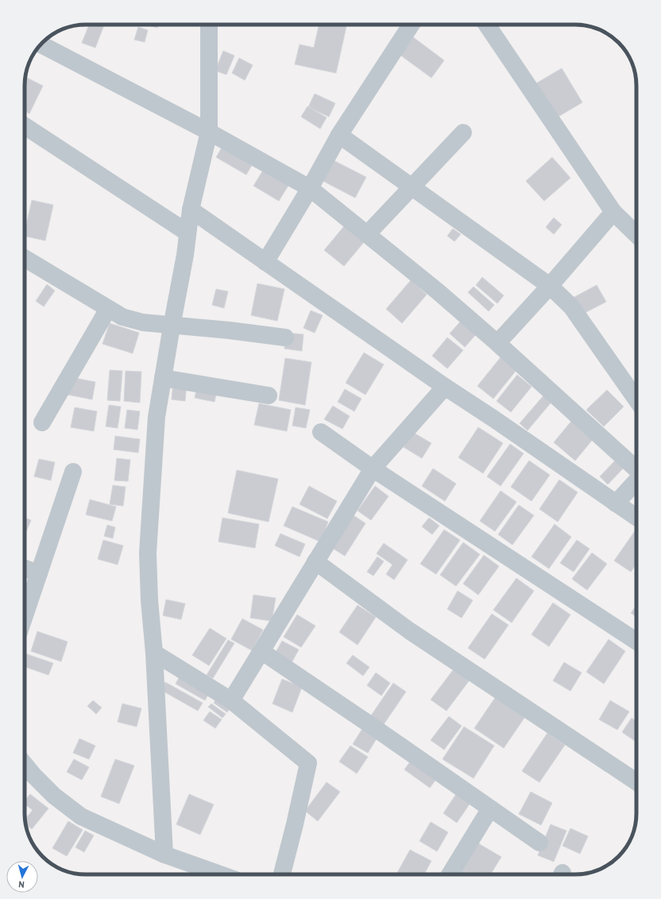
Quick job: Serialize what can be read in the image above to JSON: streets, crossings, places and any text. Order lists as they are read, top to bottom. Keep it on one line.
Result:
{"north":"bottom"}
